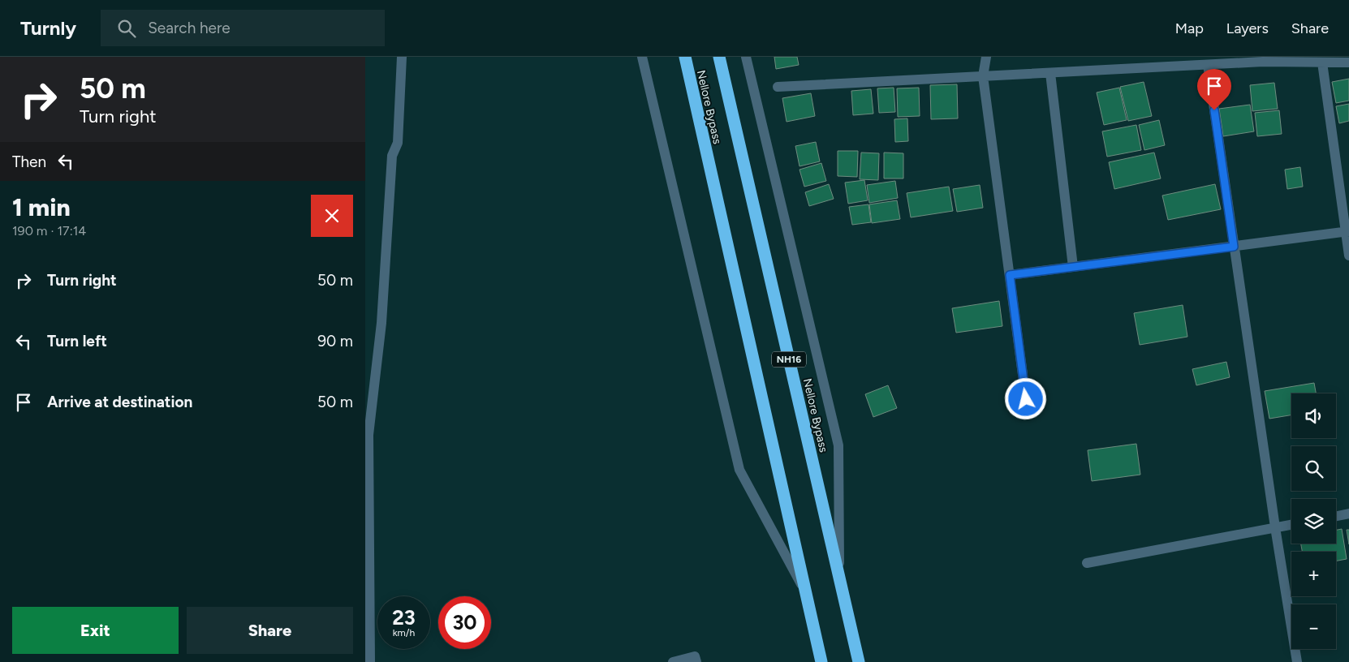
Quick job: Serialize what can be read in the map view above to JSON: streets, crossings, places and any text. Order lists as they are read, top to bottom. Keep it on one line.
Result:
{"streets":{"highway":["Nellore Bypass","NH16"]},"page":{"header":"Turnly","search":"Search here","nav":["Map","Layers","Share"],"turn":["50 m","Turn right"],"then":"Then","heading":["1 min","190 m · 17:14"],"list":[{"name":"Turn right","value":"50 m"},{"name":"Turn left","value":"90 m"},{"name":"Arrive at destination","value":"50 m"}],"map_buttons":["+","−"],"speed":"23 km/h","limit":"30","buttons":["Exit","Share"]}}
